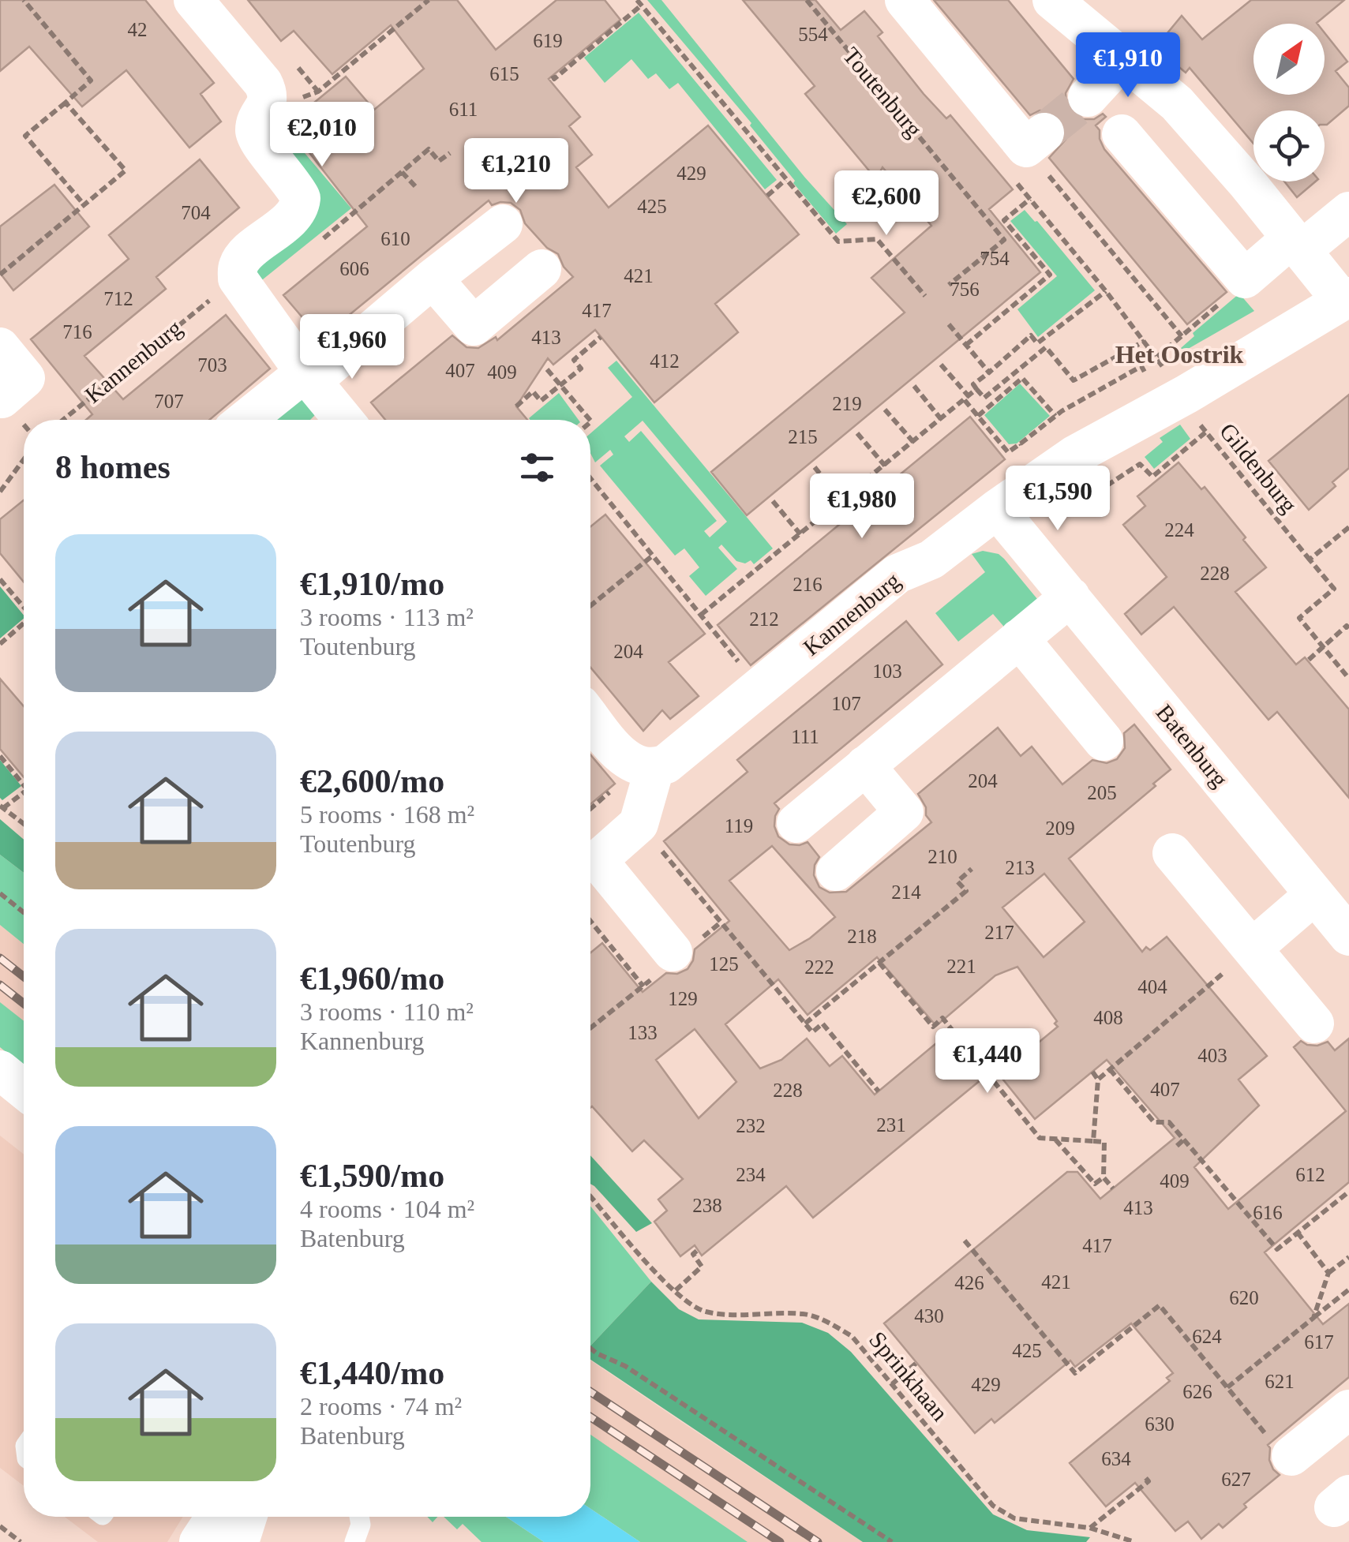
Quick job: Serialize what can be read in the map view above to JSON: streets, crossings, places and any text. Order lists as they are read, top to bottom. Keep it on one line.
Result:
{"streets":{"street":["Kannenburg","Batenburg"],"path":["Toutenburg","Gildenburg","Sprinkhaan"]},"crossings":[["Kannenburg","Gildenburg"],["Kannenburg","Batenburg"]],"districts":["Het Oostrik"],"house_numbers":["42","554","619","615","611","429","425","704","610","754","606","421","756","712","417","716","413","412","703","407","409","707","219","215","224","228","216","212","204","103","107","111","204","205","119","209","210","213","214","217","218","125","221","222","404","129","408","133","403","407","228","231","232","234","612","409","238","413","616","417","421","426","620","430","624","617","425","621","429","626","630","634","627"],"north":"top right","page":{"price":["€1,910","€2,010","€1,210","€2,600","€1,960","€1,590","€1,980","€1,440"],"heading":"8 homes","list":[{"name":"€1,910/mo","note":"3 rooms · 113 m² · Toutenburg"},{"name":"€2,600/mo","note":"5 rooms · 168 m² · Toutenburg"},{"name":"€1,960/mo","note":"3 rooms · 110 m² · Kannenburg"},{"name":"€1,590/mo","note":"4 rooms · 104 m² · Batenburg"},{"name":"€1,440/mo","note":"2 rooms · 74 m² · Batenburg"}]}}
